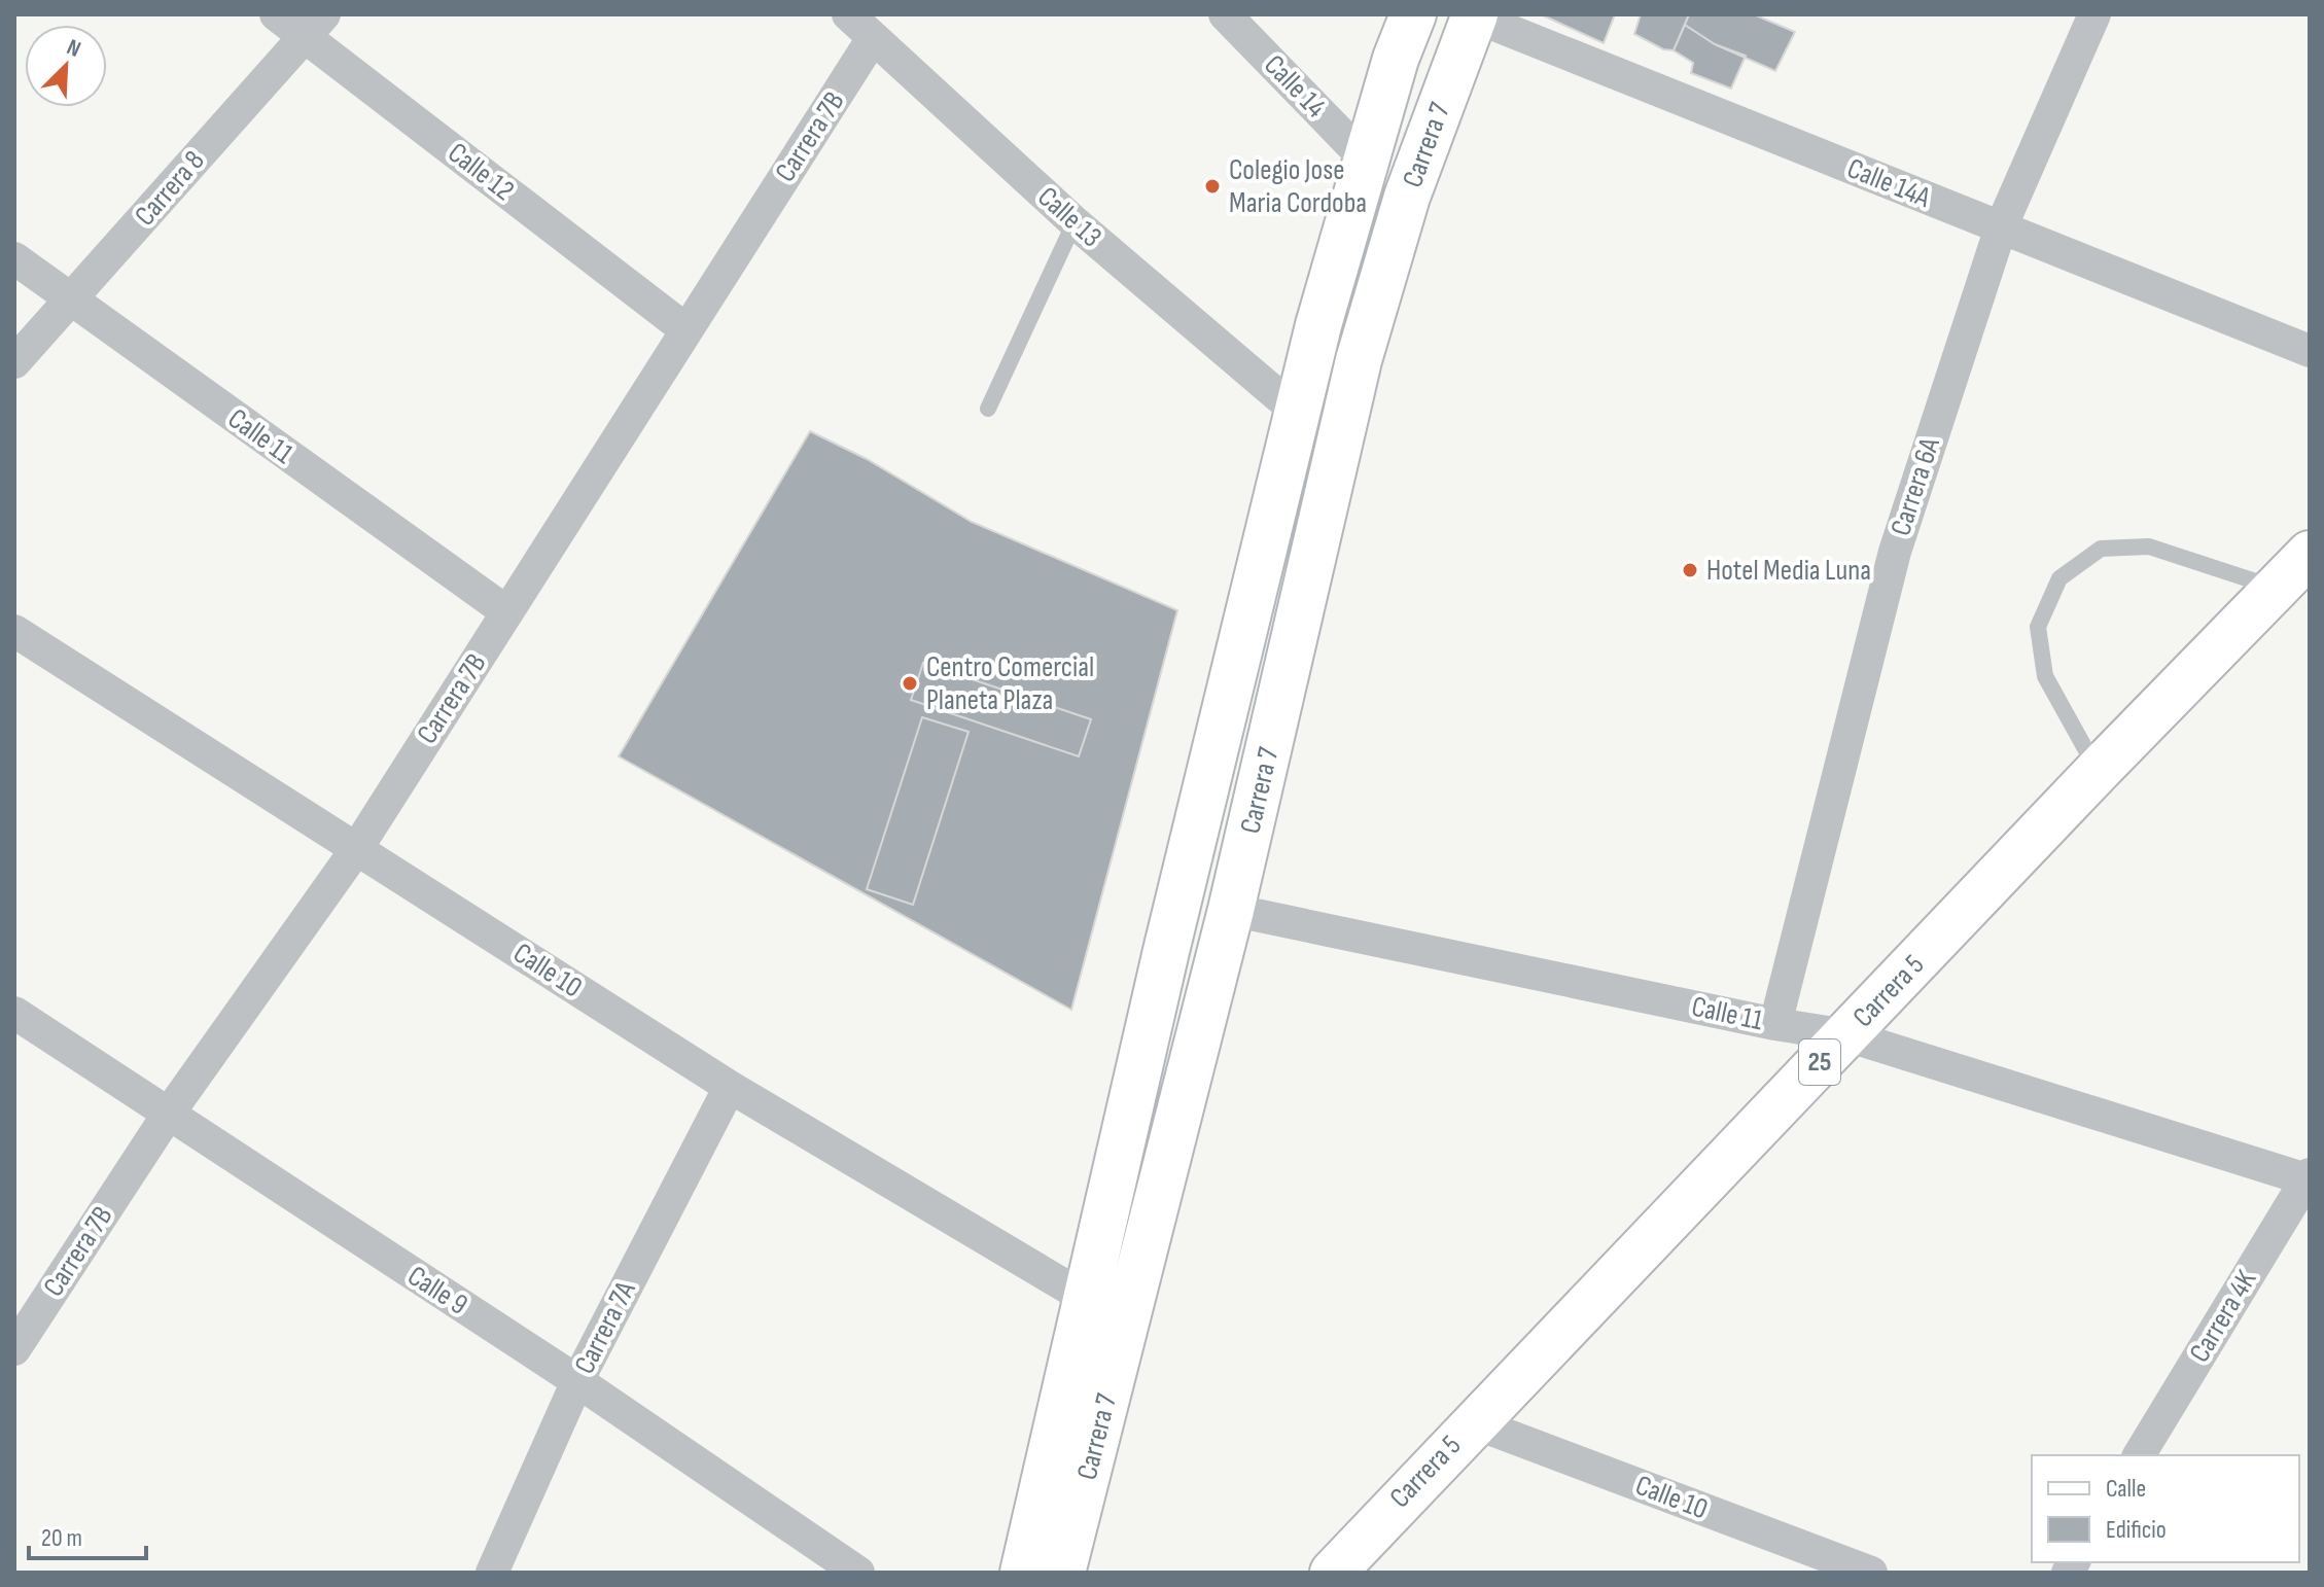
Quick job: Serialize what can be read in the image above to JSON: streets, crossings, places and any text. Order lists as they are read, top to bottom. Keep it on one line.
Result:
{"streets":{"main road":["Carrera 7","Carrera 5","25"],"street":["Calle 14","Carrera 7B","Calle 12","Calle 14A","Carrera 8","Calle 13","Calle 11","Carrera 6A","Calle 10","Calle 9","Carrera 4K","Carrera 7A"]},"crossings":[["Calle 14","Carrera 7"],["Carrera 7B","Calle 12"],["Carrera 7B","Calle 13"],["Carrera 7B","Calle 11"],["Carrera 7B","Calle 10"],["Carrera 7B","Calle 9"],["Carrera 7","Calle 14A"],["Carrera 7","Calle 13"],["Carrera 7","Calle 11"],["Carrera 7","Calle 10"],["Calle 12","Carrera 8"],["Calle 14A","Carrera 6A"],["Carrera 8","Calle 11"],["Calle 11","Carrera 6A"],["Calle 11","Carrera 5"],["Calle 11","Carrera 4K"],["Calle 10","Carrera 5"],["Calle 10","Carrera 7A"],["Calle 9","Carrera 7A"]],"places":["Colegio Jose Maria Cordoba","Hotel Media Luna","Centro Comercial Planeta Plaza"],"legend":["Calle","Edificio"],"scale_bar":"20 m","north":"top right"}
